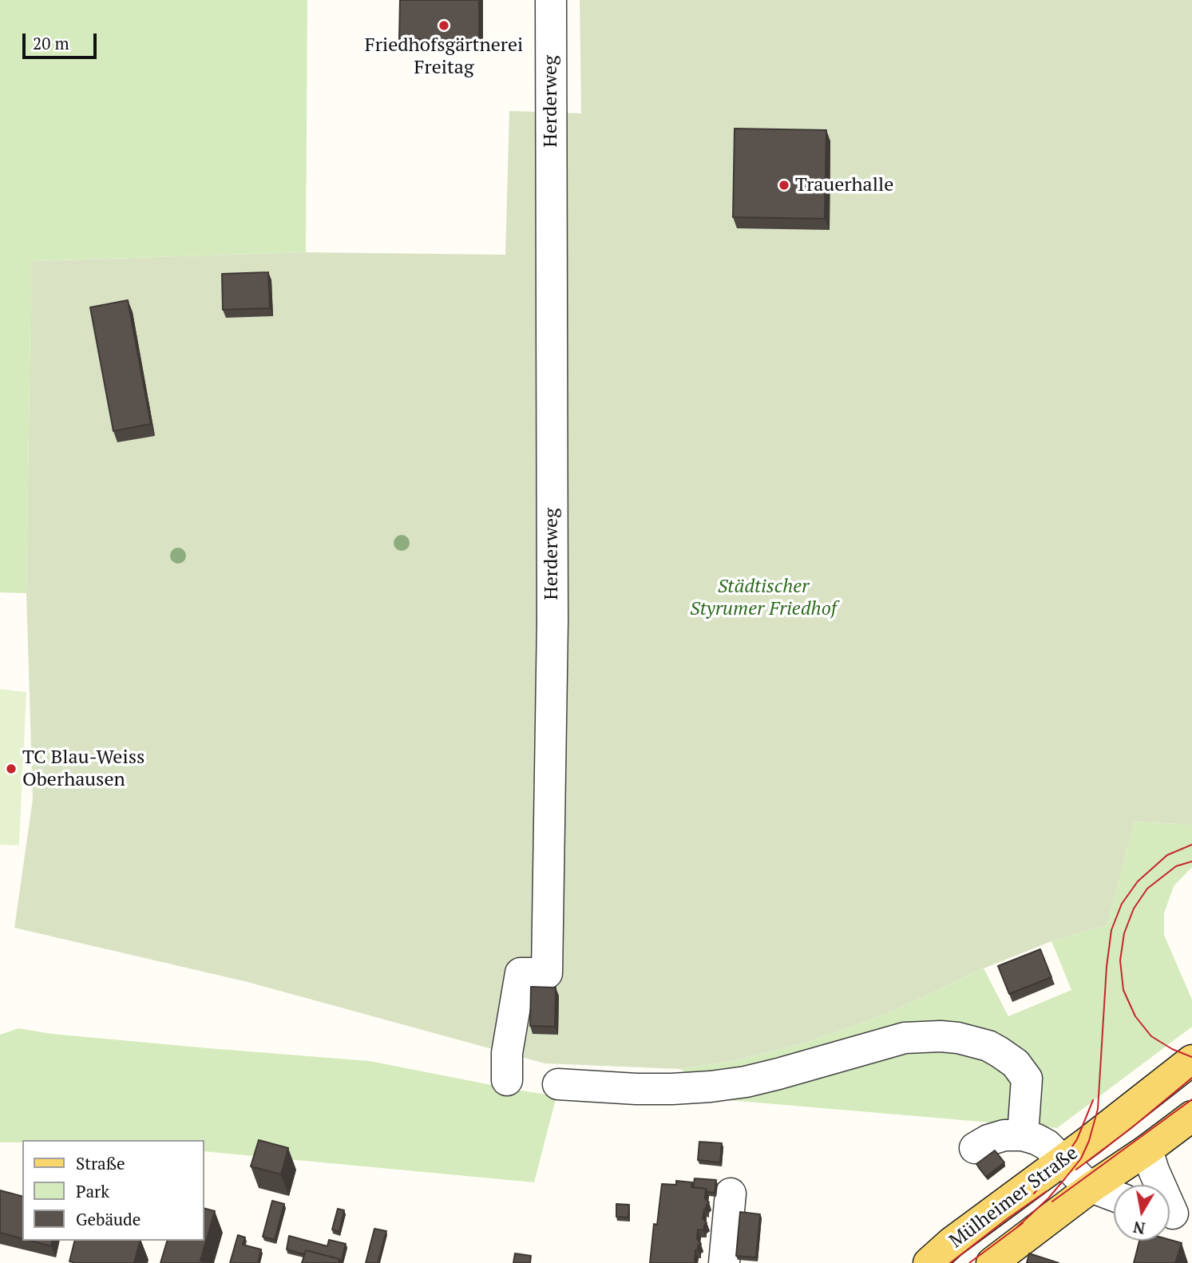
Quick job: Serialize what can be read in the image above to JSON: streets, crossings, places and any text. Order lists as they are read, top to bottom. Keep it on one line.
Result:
{"streets":{"main road":["Mülheimer Straße"],"street":["Herderweg"]},"parks":["Städtischer Styrumer Friedhof"],"places":["Friedhofsgärtnerei Freitag","Trauerhalle","TC Blau-Weiss Oberhausen"],"legend":["Straße","Park","Gebäude"],"scale_bar":"20 m","north":"bottom"}
